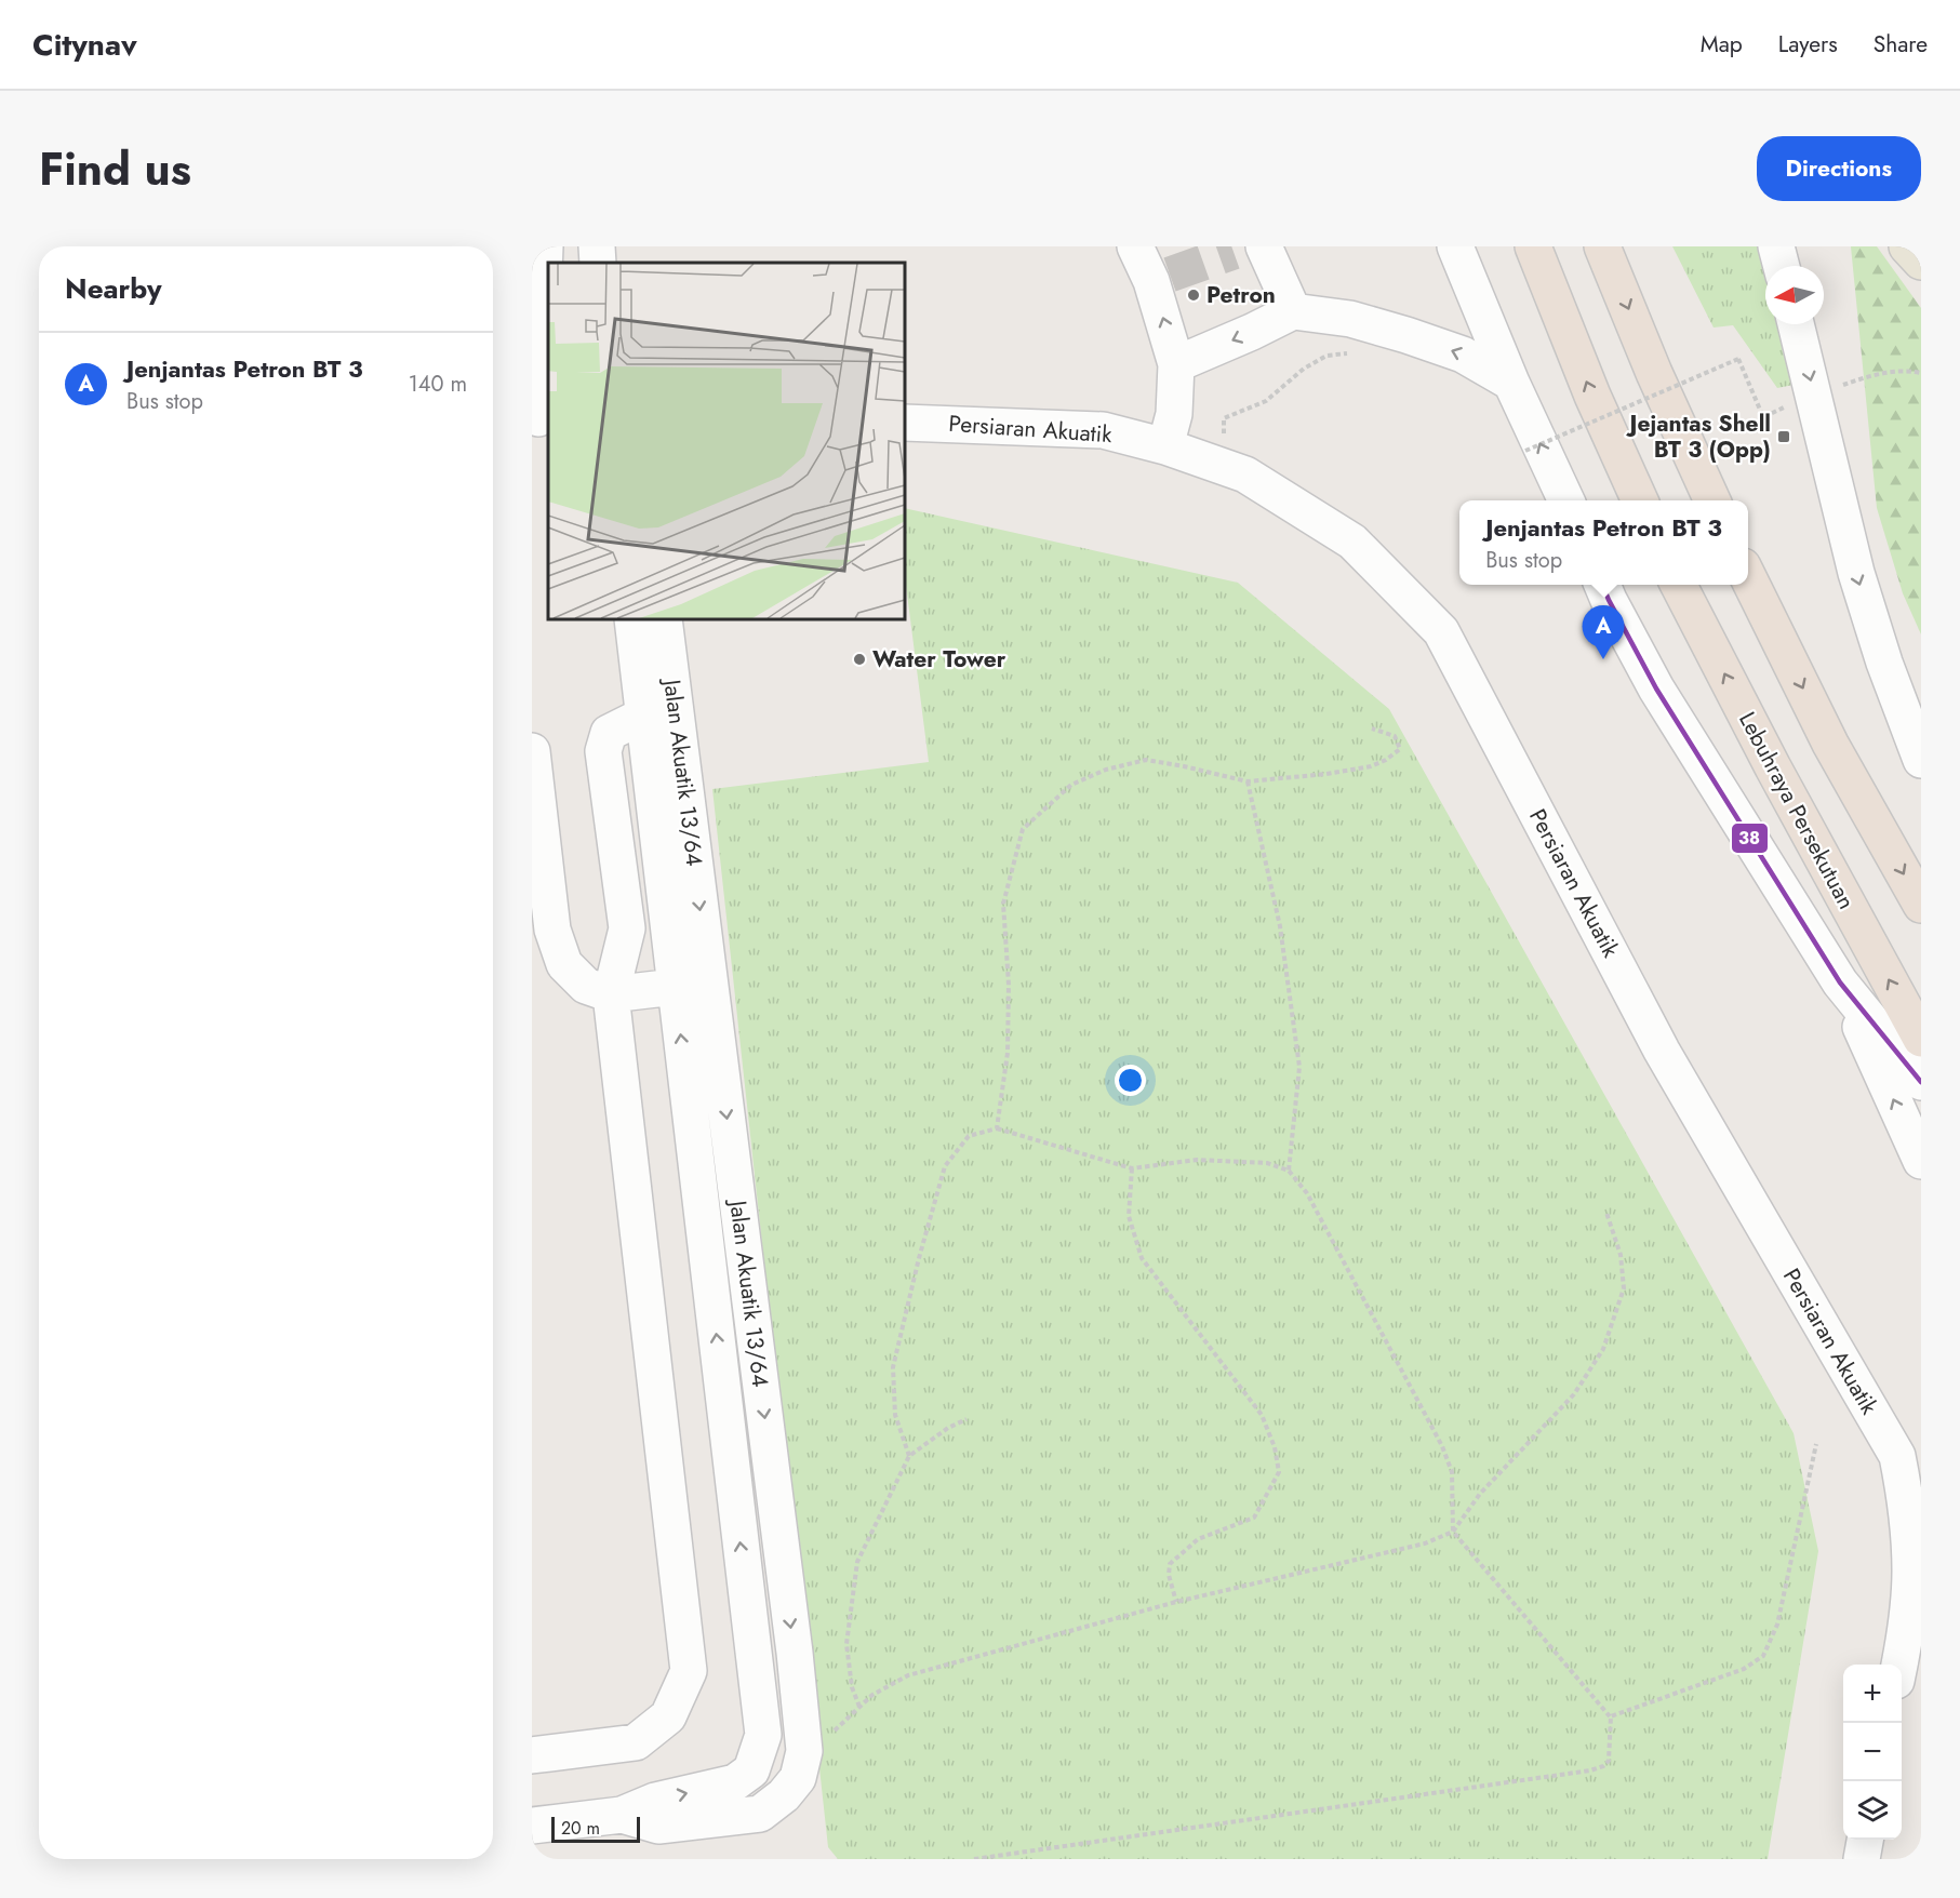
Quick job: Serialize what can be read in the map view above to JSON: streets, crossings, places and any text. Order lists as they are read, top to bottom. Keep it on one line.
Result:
{"streets":{"highway":["Lebuhraya Persekutuan"],"street":["Persiaran Akuatik","Jalan Akuatik 13/64"]},"places":{"other":["Petron","Water Tower"],"transit":["Jejantas Shell BT 3 (Opp)"]},"lines":["transit line 38"],"scale_bar":"20 m","north":"left","page":{"header":"Citynav","nav":["Map","Layers","Share"],"title":"Find us","buttons":"Directions","heading":"Nearby","list":[{"mark":"A","name":"Jenjantas Petron BT 3","note":"Bus stop","value":"140 m"}],"popup":["Jenjantas Petron BT 3","Bus stop"],"pins":"A","map_buttons":["+","−"],"scale":"20 m"}}
